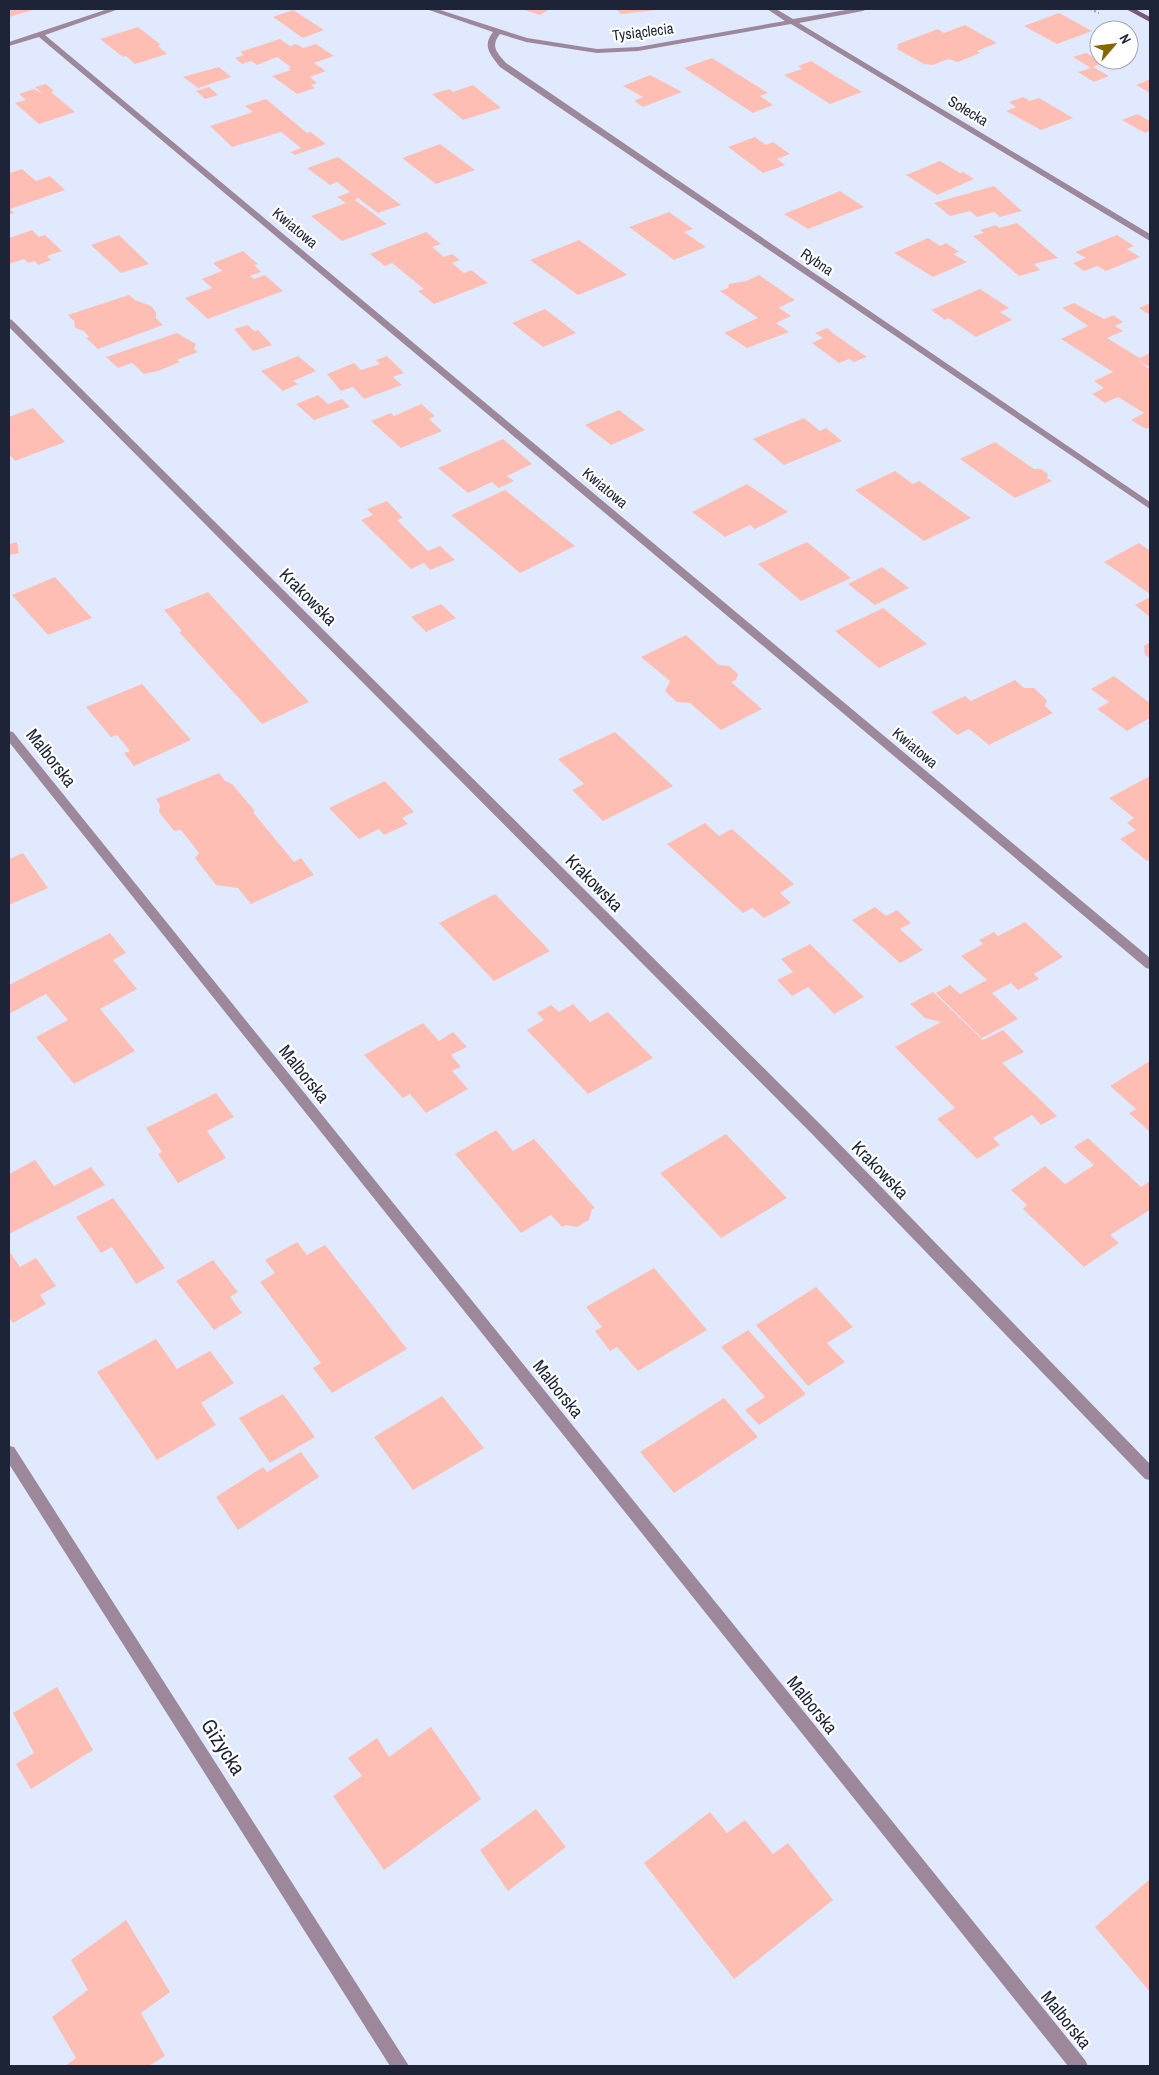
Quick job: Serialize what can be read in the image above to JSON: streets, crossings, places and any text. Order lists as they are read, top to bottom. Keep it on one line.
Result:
{"streets":{"street":["Tysiąclecia","Sołecka","Kwiatowa","Rybna","Krakowska","Malborska","Giżycka"]},"crossings":[["Tysiąclecia","Sołecka"],["Tysiąclecia","Rybna"]],"north":"top right"}
